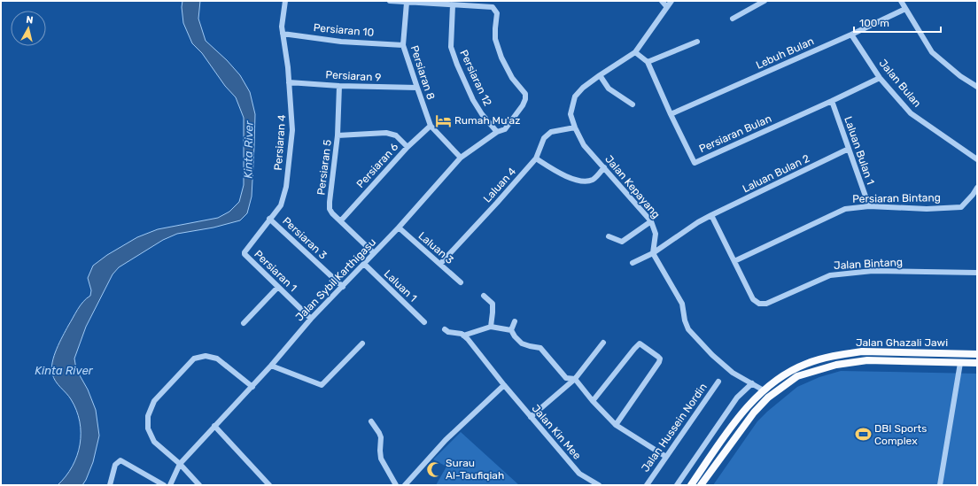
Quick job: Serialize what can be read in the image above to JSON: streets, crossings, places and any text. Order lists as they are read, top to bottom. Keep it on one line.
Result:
{"streets":{"main road":["Jalan Ghazali Jawi"],"street":["Persiaran 10","Lebuh Bulan","Persiaran 8","Persiaran 9","Persiaran 12","Jalan Bulan","Persiaran Bulan","Persiaran 4","Laluan Bulan 1","Persiaran 6","Persiaran 5","Laluan Bulan 2","Laluan 4","Jalan Kepayang","Persiaran Bintang","Persiaran 3","Laluan 3","Jalan Bintang","Persiaran 1","Jalan Sybil Karthigasu","Laluan 1","Jalan Hussein Nordin","Jalan Kin Mee"]},"crossings":[["Persiaran 10","Persiaran 8"],["Persiaran 10","Persiaran 4"],["Lebuh Bulan","Jalan Bulan"],["Lebuh Bulan","Persiaran Bulan"],["Persiaran 8","Persiaran 9"],["Persiaran 8","Persiaran 6"],["Persiaran 8","Jalan Sybil Karthigasu"],["Persiaran 9","Persiaran 4"],["Persiaran 9","Persiaran 5"],["Persiaran 12","Jalan Sybil Karthigasu"],["Jalan Bulan","Persiaran Bulan"],["Persiaran Bulan","Laluan Bulan 1"],["Persiaran Bulan","Jalan Kepayang"],["Persiaran 4","Persiaran 3"],["Persiaran 4","Persiaran 1"],["Laluan Bulan 1","Laluan Bulan 2"],["Laluan Bulan 1","Persiaran Bintang"],["Persiaran 6","Persiaran 5"],["Persiaran 5","Jalan Sybil Karthigasu"],["Laluan Bulan 2","Jalan Kepayang"],["Laluan 4","Jalan Kepayang"],["Laluan 4","Laluan 3"],["Persiaran Bintang","Jalan Bintang"],["Persiaran 3","Jalan Sybil Karthigasu"],["Laluan 3","Jalan Sybil Karthigasu"],["Persiaran 1","Jalan Sybil Karthigasu"],["Jalan Sybil Karthigasu","Laluan 1"]],"water":["Kinta River"],"places":{"hotel":["Rumah Mu'az"],"sports":["DBI Sports Complex"],"mosque":["Surau Al-Taufiqiah"]},"scale_bar":"100 m","north":"top"}
